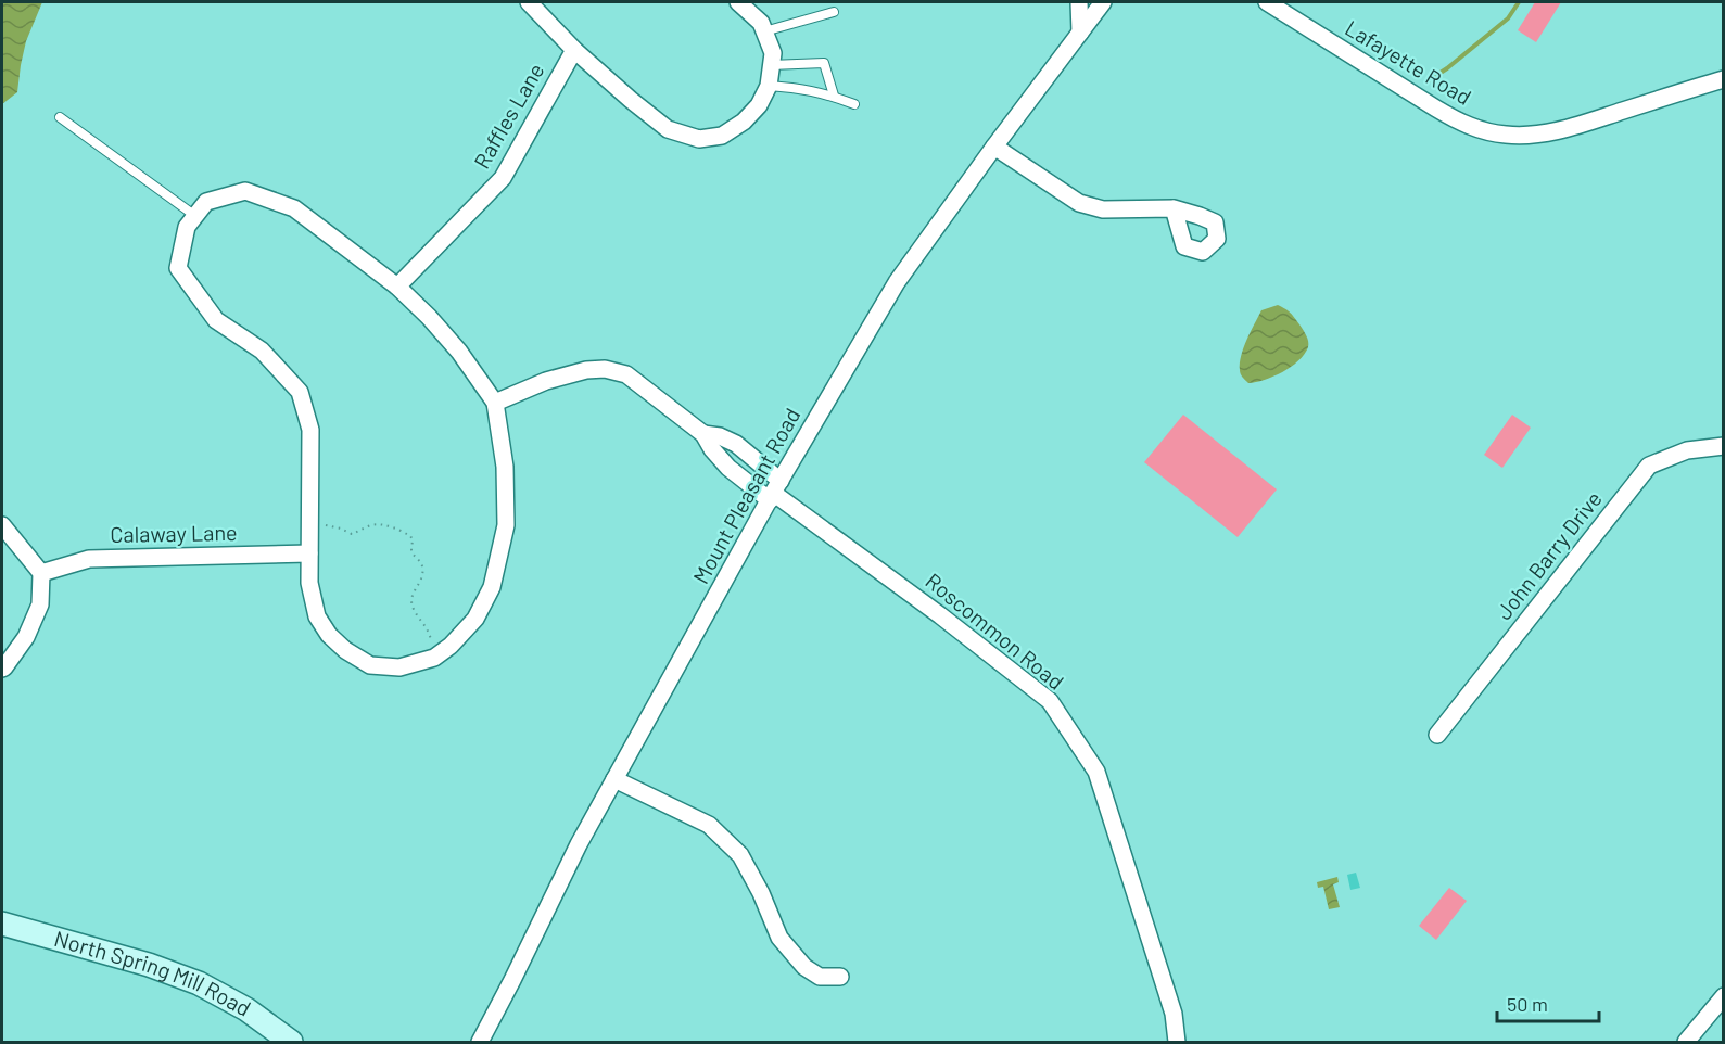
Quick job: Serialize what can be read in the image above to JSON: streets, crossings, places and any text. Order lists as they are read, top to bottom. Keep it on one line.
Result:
{"streets":{"main road":["North Spring Mill Road"],"street":["Lafayette Road","Raffles Lane","Mount Pleasant Road","Calaway Lane","John Barry Drive","Roscommon Road"]},"crossings":[["Mount Pleasant Road","Roscommon Road"]],"scale_bar":"50 m"}
